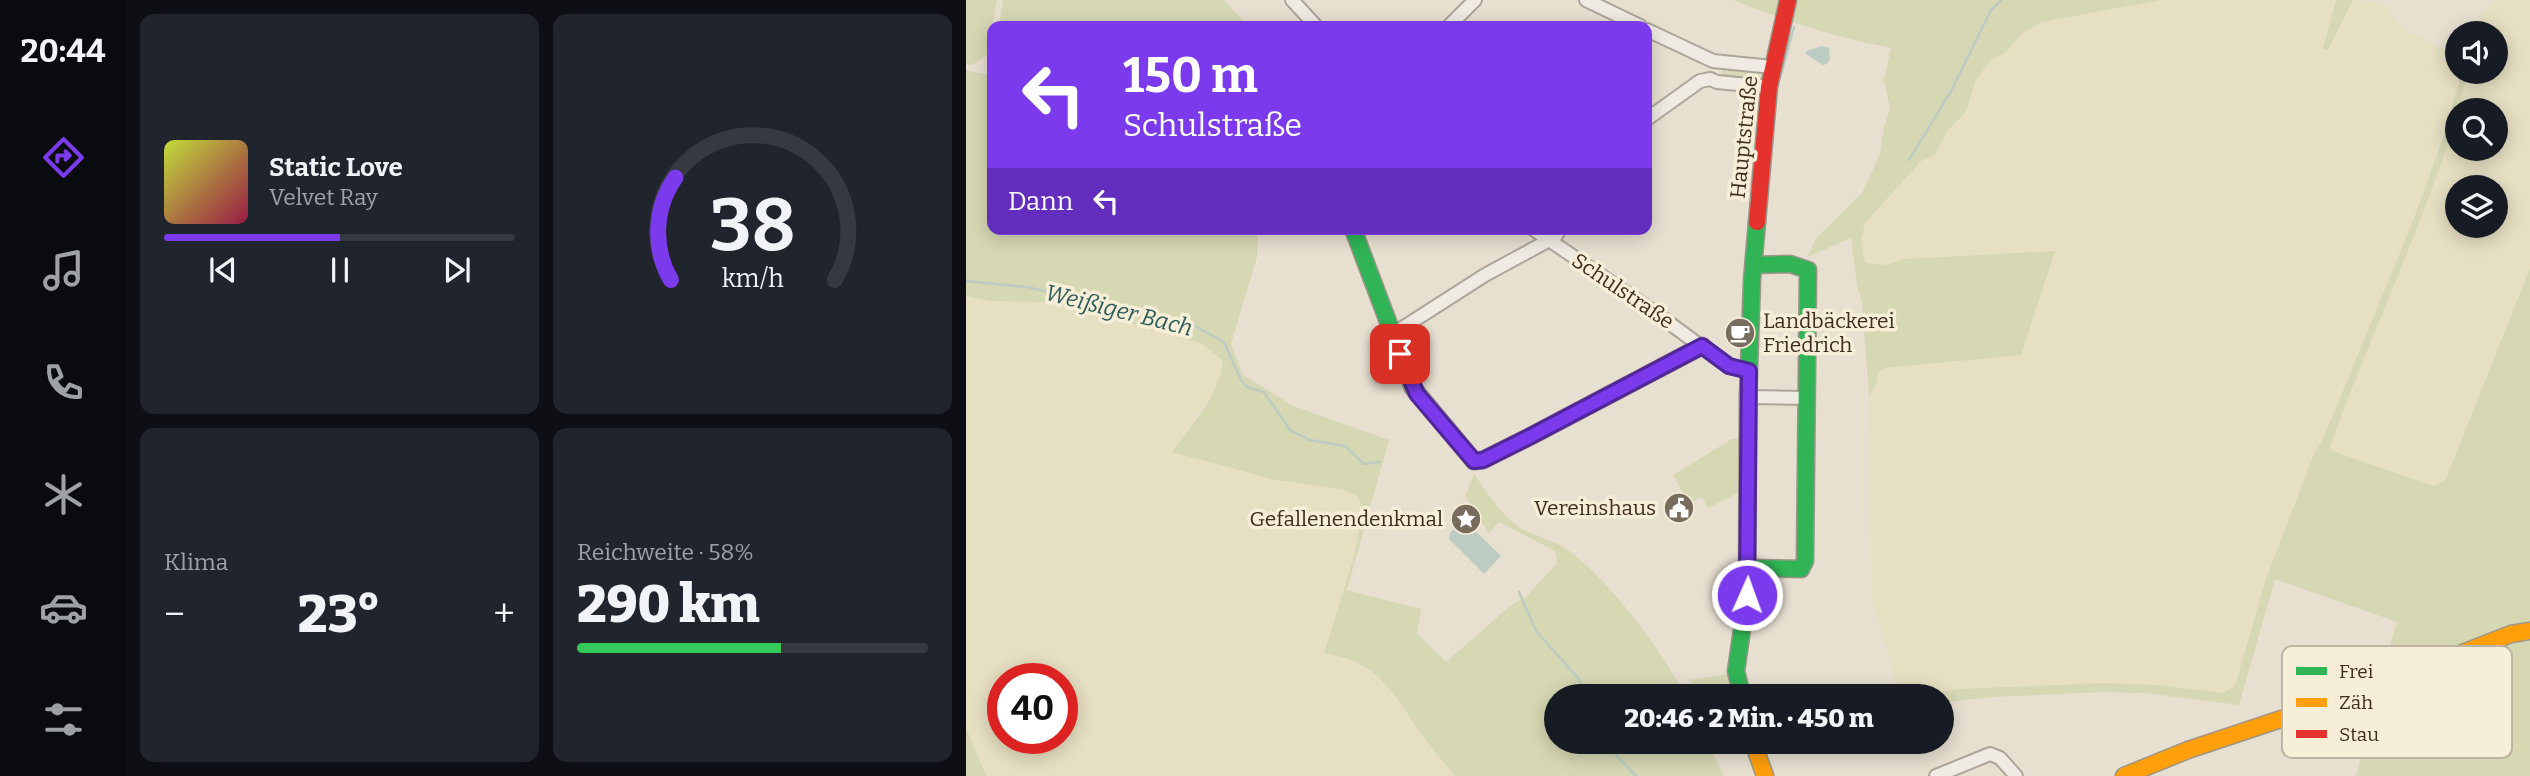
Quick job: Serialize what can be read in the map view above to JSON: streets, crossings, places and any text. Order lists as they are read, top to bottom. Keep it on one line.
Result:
{"streets":{"street":["Hauptstraße","Schulstraße"]},"crossings":[["Hauptstraße","Schulstraße"]],"water":["Weißiger Bach"],"places":{"cafe":["Landbäckerei Friedrich"],"public building":["Vereinshaus"],"place":["Gefallenendenkmal"]},"legend":["Frei","Zäh","Stau"],"page":{"tabs":"20:44","turn":["150 m","Schulstraße"],"song":["Static Love","Velvet Ray"],"then":"Dann","tile":["Klima",["Reichweite · 58%","290 km"]],"heat":["−","23°","+"],"limit":"40","trip":"20:46 · 2 Min. · 450 m","gauge":["38","km/h"]}}
